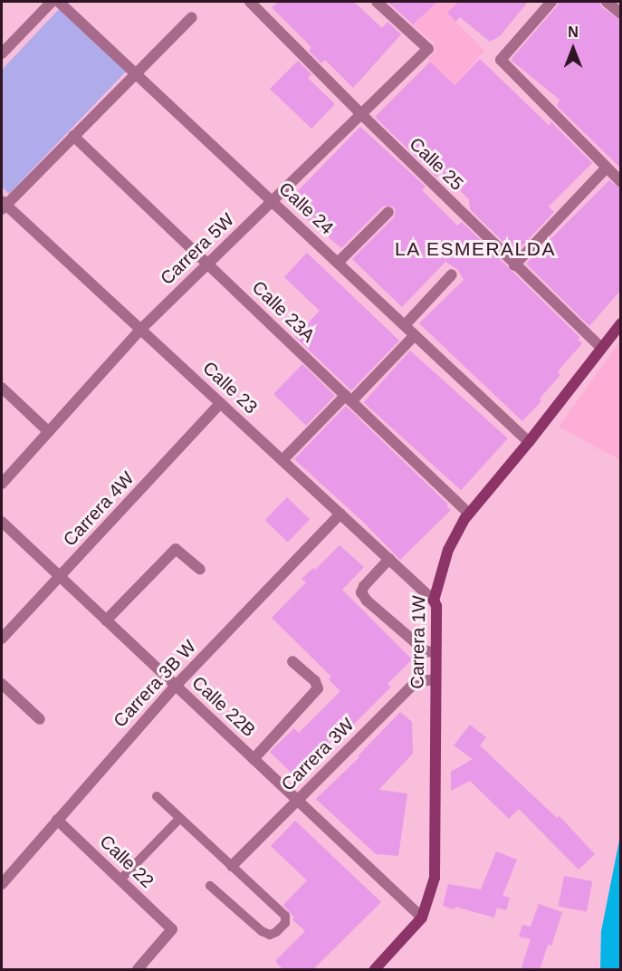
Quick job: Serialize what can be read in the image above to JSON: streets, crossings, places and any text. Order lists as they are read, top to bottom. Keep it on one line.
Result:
{"streets":{"street":["Calle 25","Calle 24","Carrera 5W","Calle 23A","Calle 23","Carrera 4W","Carrera 1W","Carrera 3B W","Calle 22B","Carrera 3W","Calle 22"]},"crossings":[["Calle 25","Carrera 5W"],["Calle 25","Carrera 1W"],["Calle 24","Carrera 5W"],["Calle 24","Carrera 1W"],["Carrera 5W","Calle 23A"],["Carrera 5W","Calle 23"],["Calle 23A","Carrera 1W"],["Calle 23","Carrera 4W"],["Calle 23","Carrera 1W"],["Calle 23","Carrera 3B W"],["Carrera 4W","Calle 22B"],["Carrera 1W","Calle 22B"],["Carrera 1W","Carrera 3W"],["Carrera 3B W","Calle 22B"],["Carrera 3B W","Calle 22"],["Calle 22B","Carrera 3W"]],"districts":["LA ESMERALDA"],"north":"top"}
